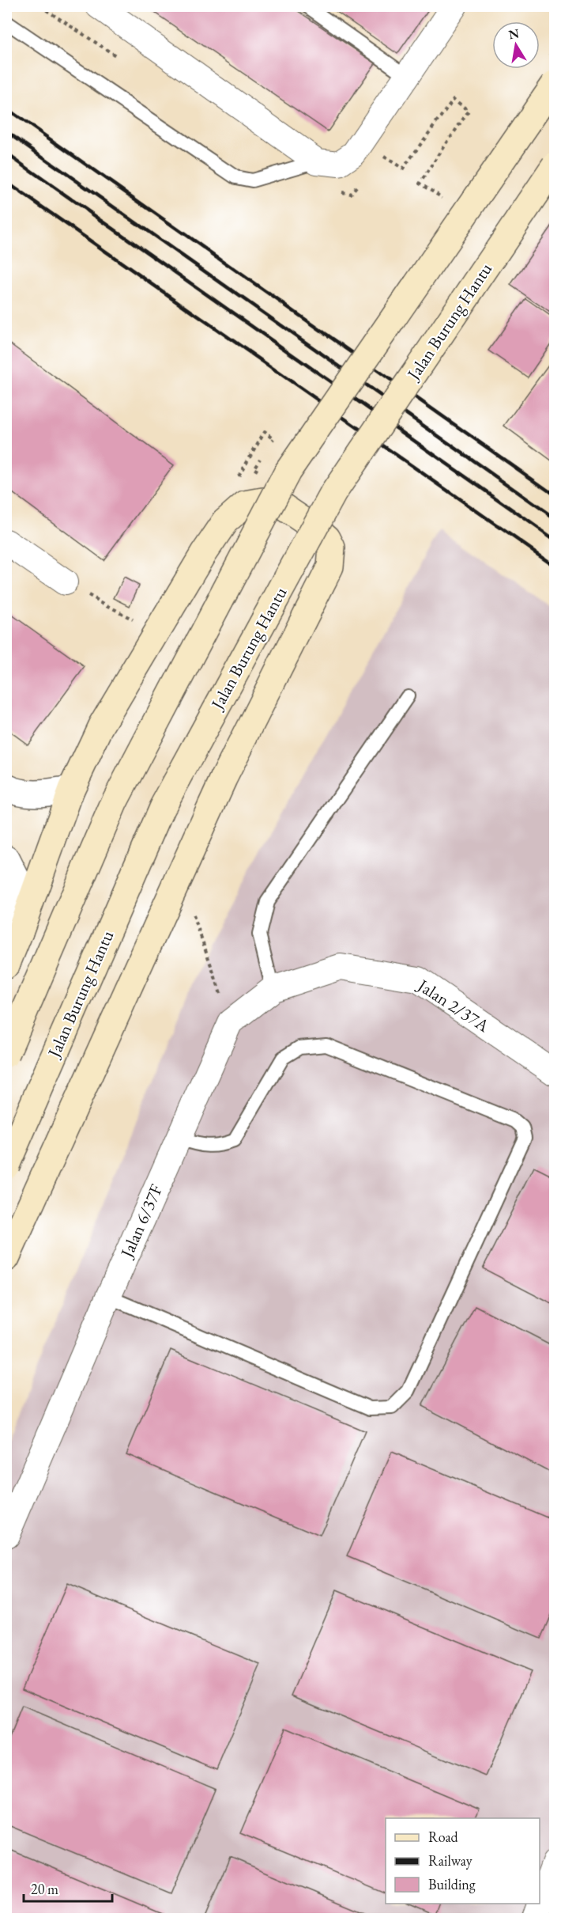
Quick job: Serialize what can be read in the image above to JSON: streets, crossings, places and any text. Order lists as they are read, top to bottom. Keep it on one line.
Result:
{"streets":{"main road":["Jalan Burung Hantu"],"street":["Jalan 2/37A","Jalan 6/37F"]},"crossings":[["Jalan 2/37A","Jalan 6/37F"]],"legend":["Road","Railway","Building"],"scale_bar":"20 m","north":"top"}
